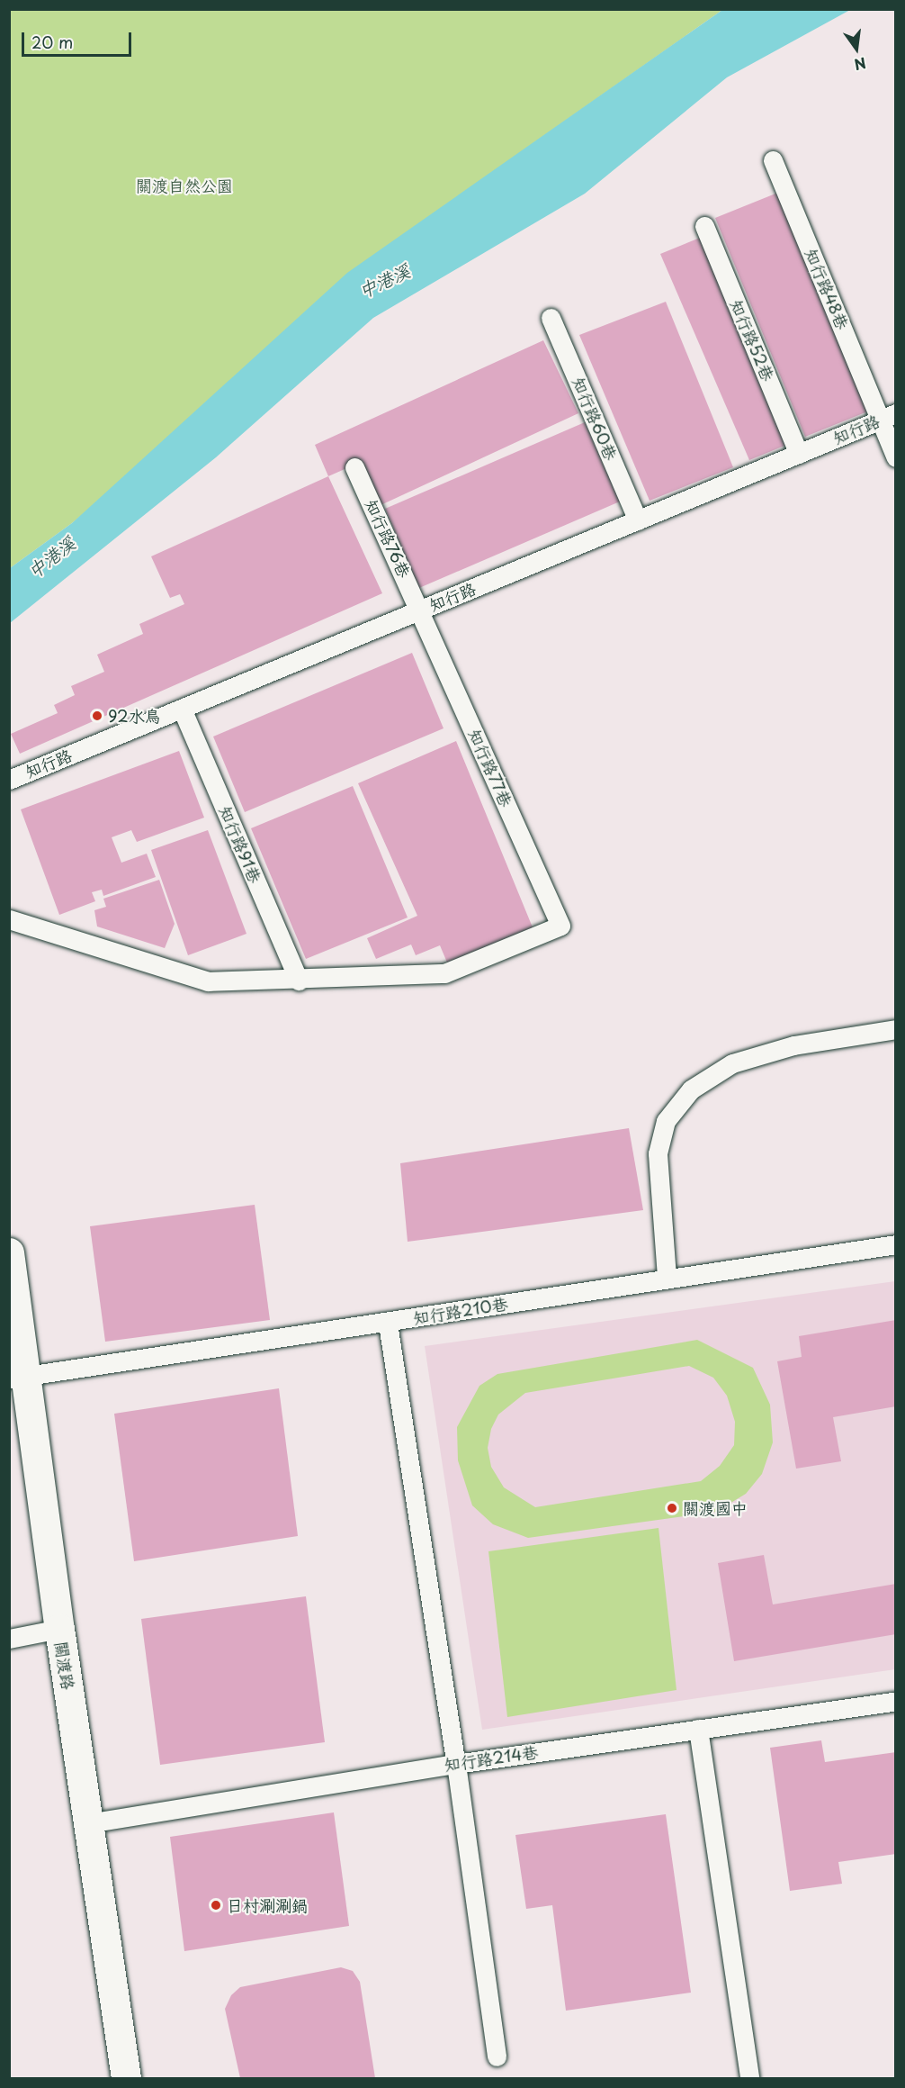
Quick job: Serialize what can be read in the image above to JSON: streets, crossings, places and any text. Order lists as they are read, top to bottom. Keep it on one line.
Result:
{"streets":{"street":["關渡路"],"lane":["知行路48巷","知行路52巷","知行路60巷","知行路","知行路76巷","知行路77巷","知行路91巷","知行路210巷","知行路214巷"]},"crossings":[["知行路48巷","知行路"],["知行路52巷","知行路"],["知行路60巷","知行路"],["知行路","知行路76巷"],["知行路","知行路77巷"],["知行路","知行路91巷"],["知行路76巷","知行路77巷"],["知行路77巷","知行路91巷"],["知行路210巷","關渡路"],["關渡路","知行路214巷"]],"water":["中港溪"],"parks":["關渡自然公園"],"places":["92水鳥","關渡國中","日村涮涮鍋"],"scale_bar":"20 m","north":"bottom"}
